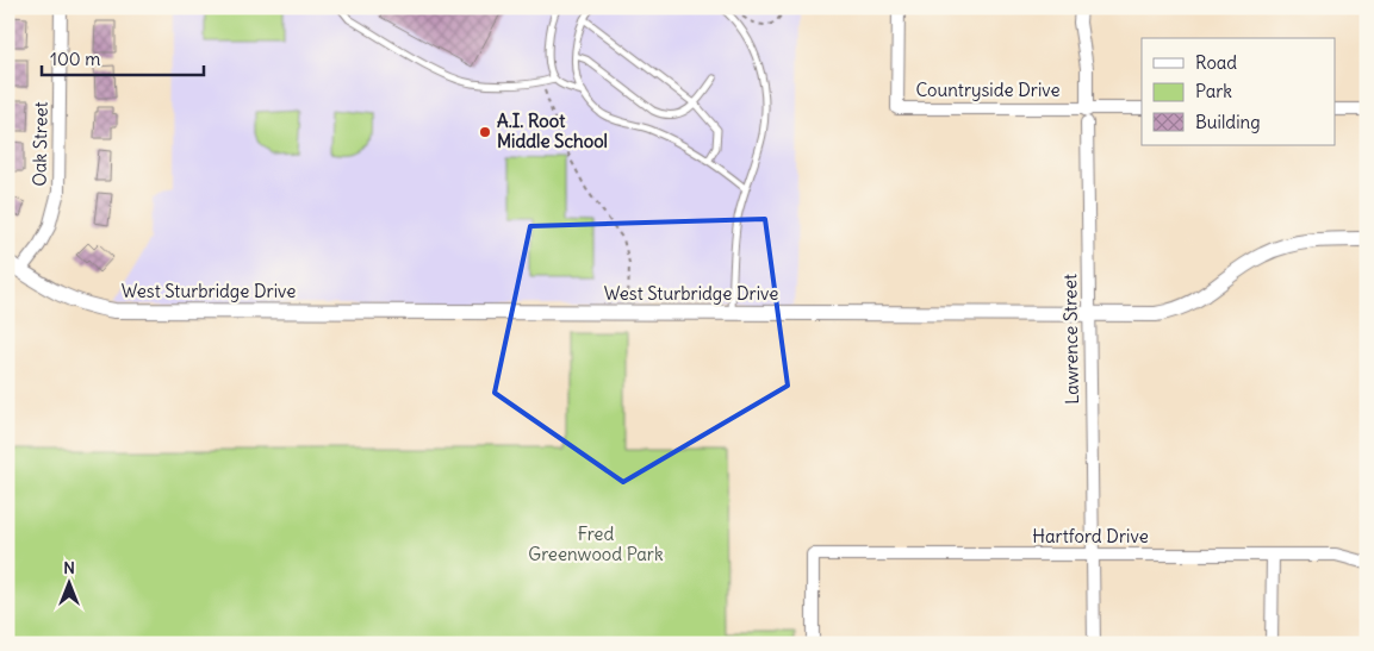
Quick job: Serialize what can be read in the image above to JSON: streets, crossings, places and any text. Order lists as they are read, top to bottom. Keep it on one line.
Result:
{"streets":{"street":["Countryside Drive","Oak Street","West Sturbridge Drive","Lawrence Street","Hartford Drive"]},"crossings":[["Countryside Drive","Lawrence Street"],["Oak Street","West Sturbridge Drive"],["West Sturbridge Drive","Lawrence Street"],["Lawrence Street","Hartford Drive"]],"parks":["Fred Greenwood Park"],"places":["A.I. Root Middle School"],"legend":["Road","Park","Building"],"scale_bar":"100 m","north":"top"}
